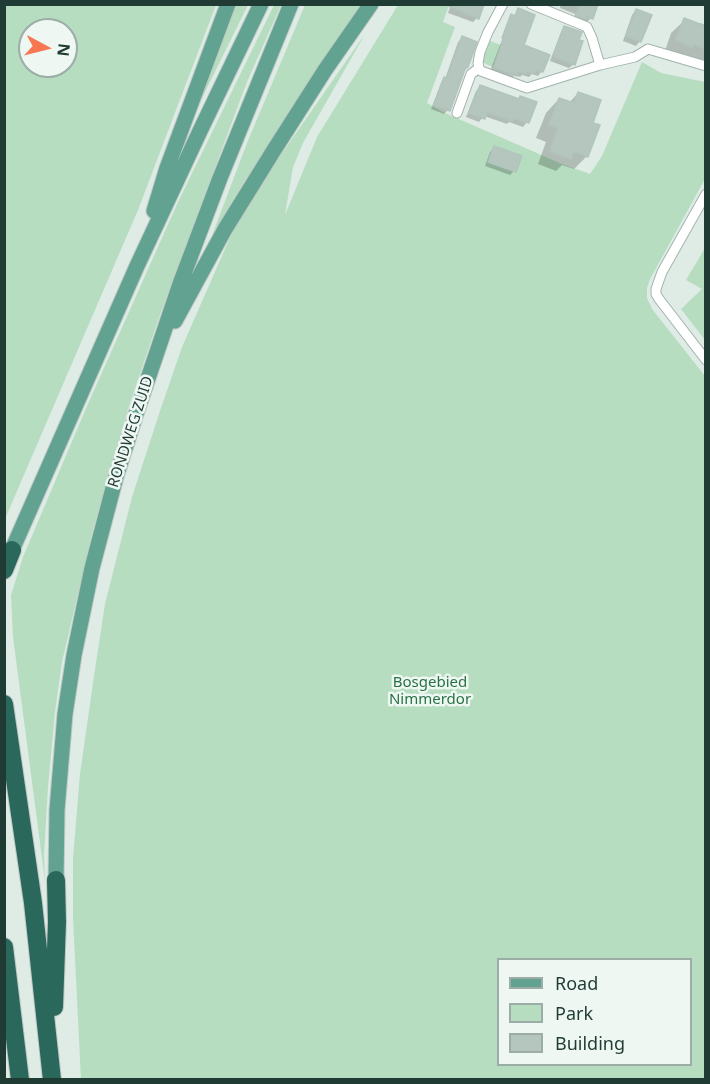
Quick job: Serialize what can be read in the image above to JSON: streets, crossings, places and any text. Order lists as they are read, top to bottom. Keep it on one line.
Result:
{"streets":{"main road":["RONDWEG ZUID"]},"parks":["Bosgebied Nimmerdor"],"legend":["Road","Park","Building"],"north":"right"}
